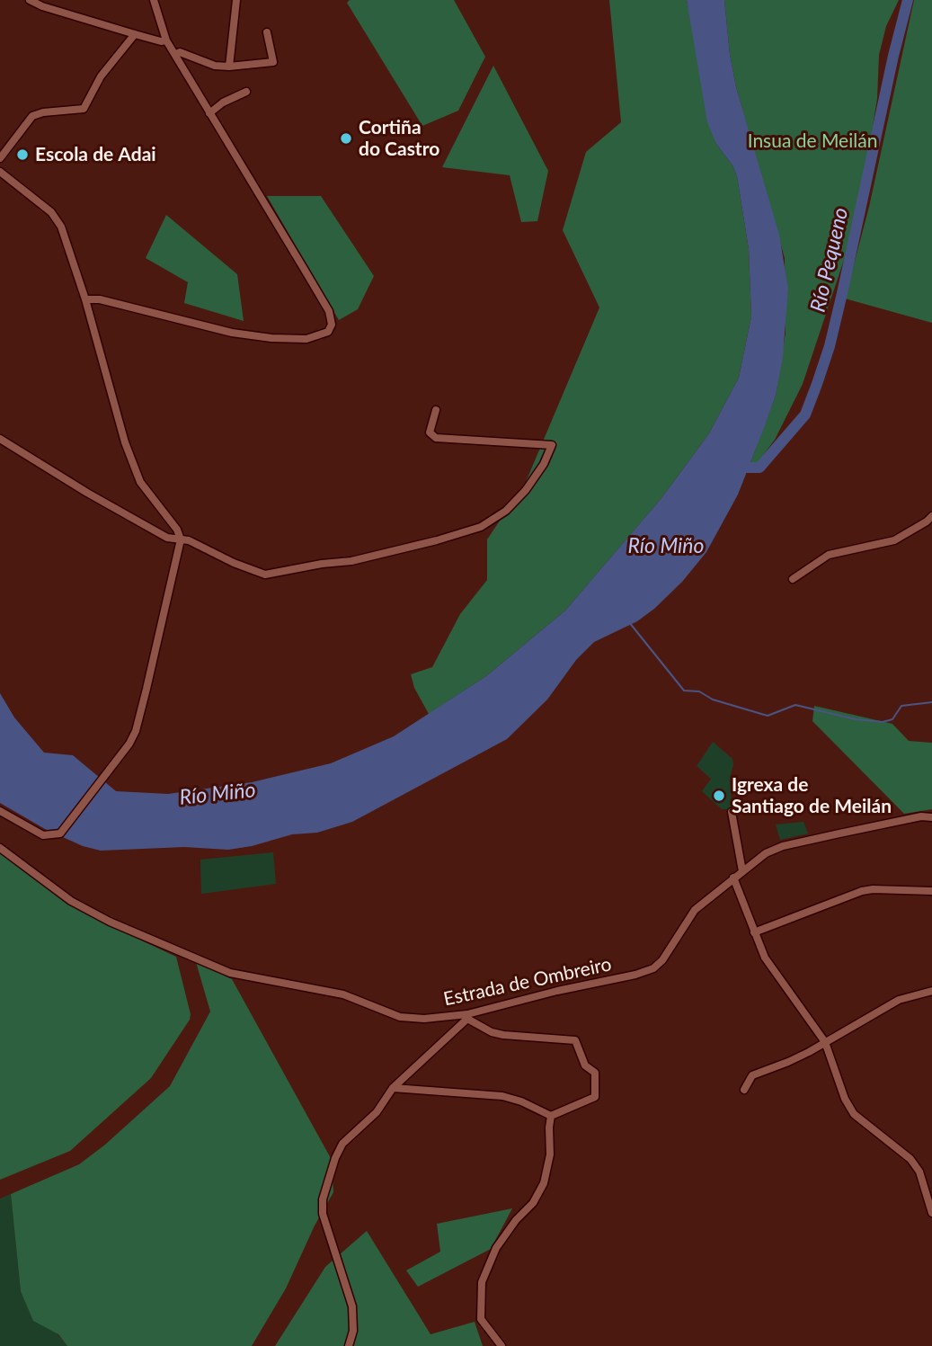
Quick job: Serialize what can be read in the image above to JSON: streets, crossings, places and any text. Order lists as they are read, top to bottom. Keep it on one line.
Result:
{"streets":{"street":["Estrada de Ombreiro"]},"water":["Río Pequeno","Río Miño"],"parks":["Insua de Meilán"],"places":["Cortiña do Castro","Escola de Adai","Igrexa de Santiago de Meilán"]}
